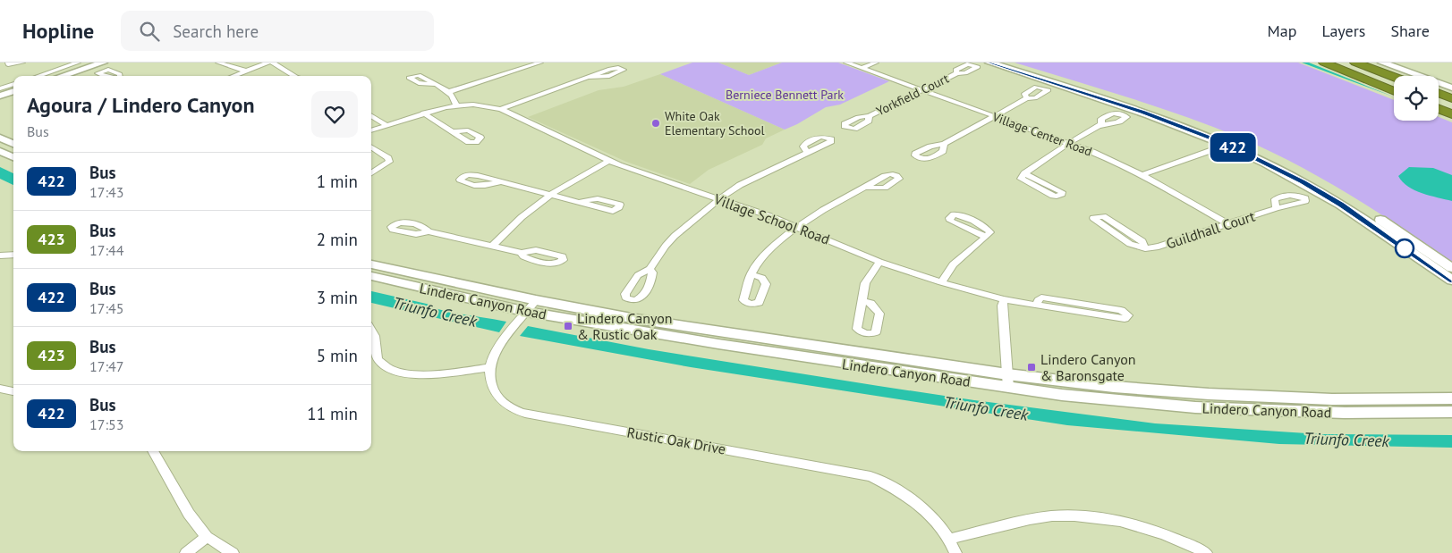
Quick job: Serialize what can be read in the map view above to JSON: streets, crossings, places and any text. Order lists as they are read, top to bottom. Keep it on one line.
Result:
{"streets":{"street":["Yorkfield Court","Village Center Road","Village School Road","Guildhall Court","Lindero Canyon Road","Rustic Oak Drive"]},"crossings":[["Yorkfield Court","Village Center Road"],["Village Center Road","Guildhall Court"]],"water":["Triunfo Creek"],"parks":["Berniece Bennett Park"],"places":{"other":["White Oak Elementary School"],"transit":["Lindero Canyon & Rustic Oak","Lindero Canyon & Baronsgate"]},"lines":["bus line 422"],"page":{"header":"Hopline","search":"Search here","nav":["Map","Layers","Share"],"on_map":"422","heading":["Agoura / Lindero Canyon","Bus"],"list":[{"mark":"422","name":"Bus","note":"17:43","value":"1 min"},{"mark":"423","name":"Bus","note":"17:44","value":"2 min"},{"mark":"422","name":"Bus","note":"17:45","value":"3 min"},{"mark":"423","name":"Bus","note":"17:47","value":"5 min"},{"mark":"422","name":"Bus","note":"17:53","value":"11 min"}]}}
